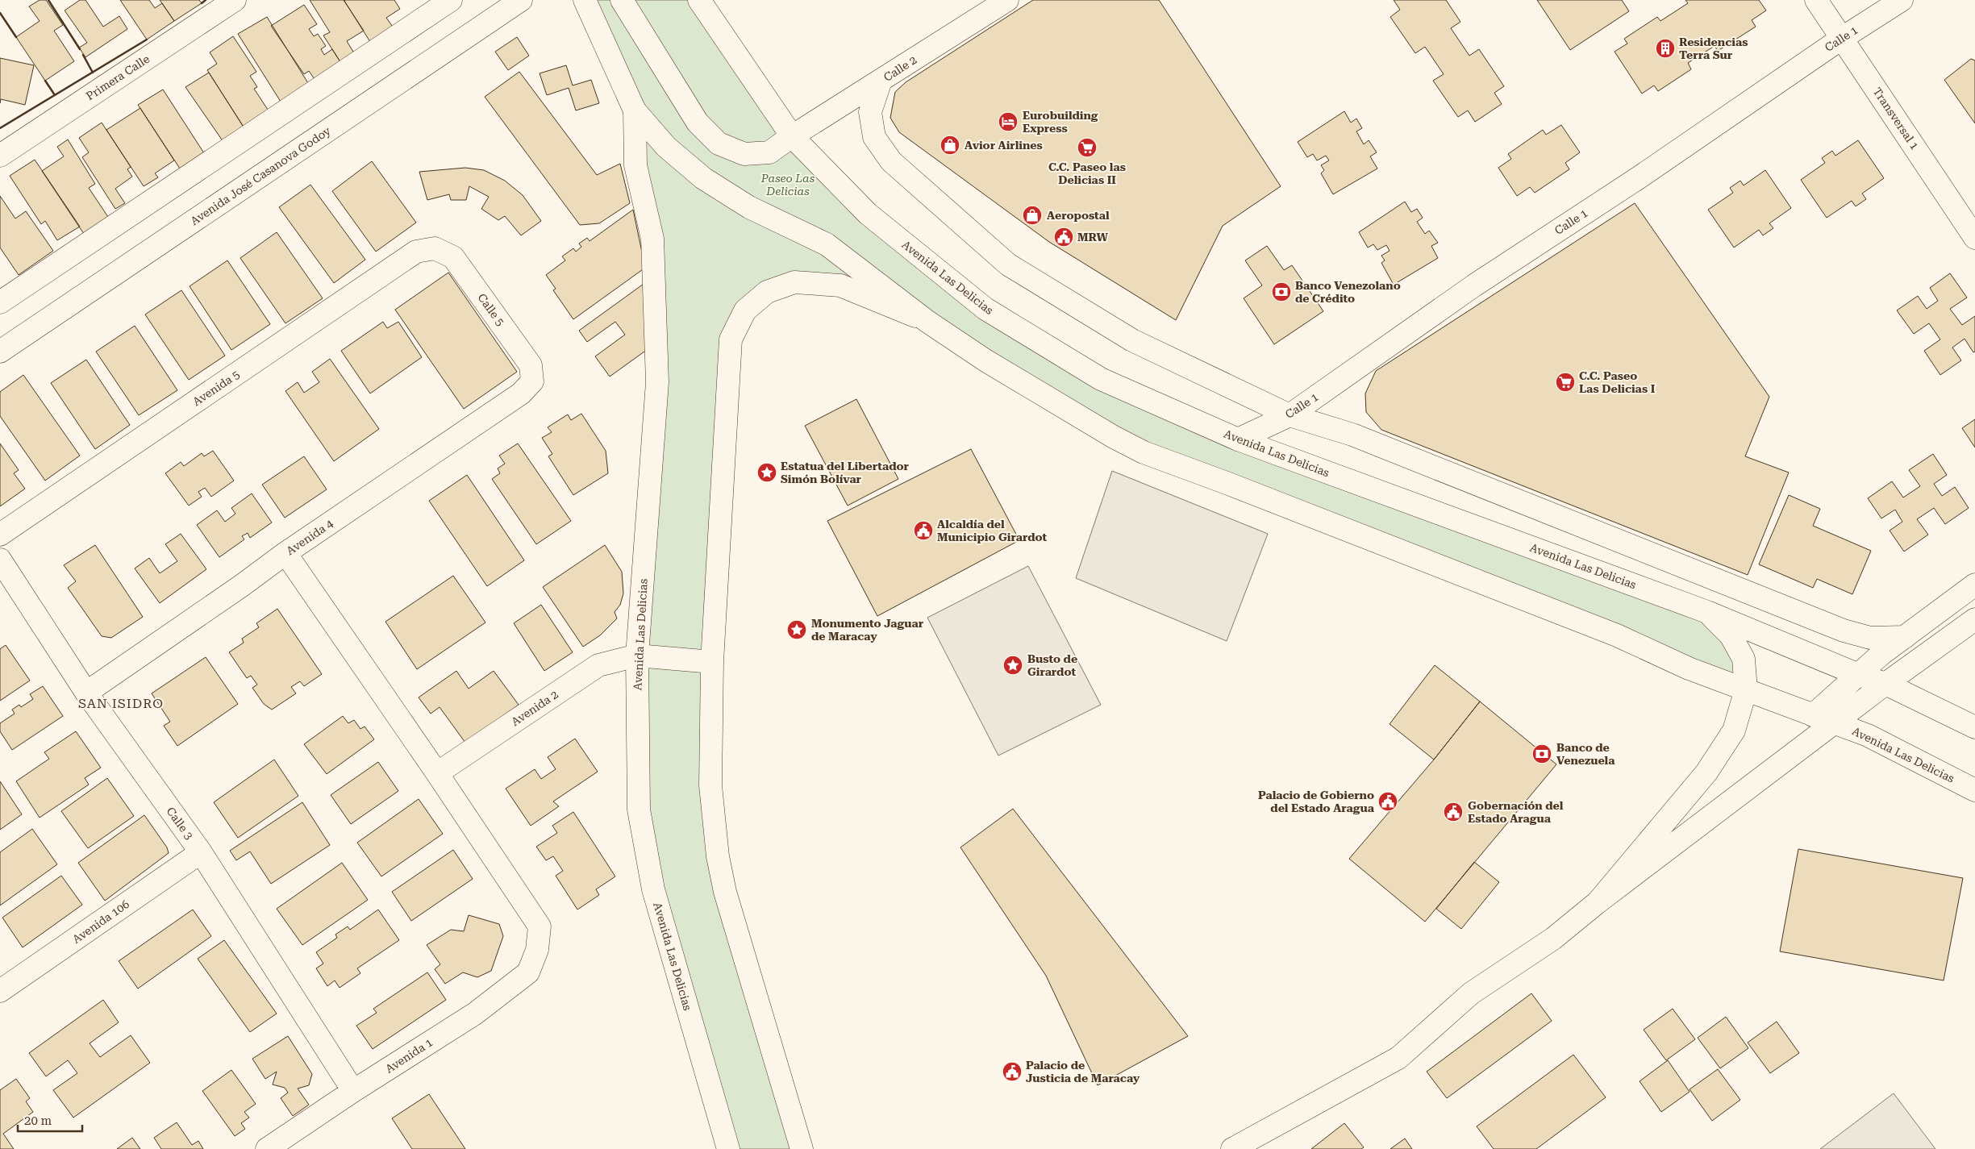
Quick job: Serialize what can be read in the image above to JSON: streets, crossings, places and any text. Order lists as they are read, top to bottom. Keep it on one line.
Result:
{"streets":{"street":["Calle 1","Calle 2","Primera Calle","Transversal 1","Avenida José Casanova Godoy","Avenida Las Delicias","Calle 5","Avenida 5","Avenida 4","Avenida 2","Calle 3","Avenida 106","Avenida 1"]},"crossings":[["Calle 1","Transversal 1"],["Calle 1","Avenida Las Delicias"],["Calle 2","Avenida Las Delicias"],["Avenida Las Delicias","Avenida 2"],["Calle 5","Avenida 5"],["Calle 5","Avenida 4"],["Avenida 4","Calle 3"],["Avenida 4","Avenida 1"],["Avenida 2","Avenida 1"],["Calle 3","Avenida 106"],["Calle 3","Avenida 1"]],"districts":["SAN ISIDRO"],"parks":["Paseo Las Delicias"],"places":{"building":["Residencias Terra Sur"],"hotel":["Eurobuilding Express"],"shop":["Avior Airlines","Aeropostal"],"supermarket":["C.C. Paseo las Delicias II","C.C. Paseo Las Delicias I"],"public building":["MRW","Alcaldía del Municipio Girardot","Palacio de Gobierno del Estado Aragua","Gobernación del Estado Aragua","Palacio de Justicia de Maracay"],"bank":["Banco Venezolano de Crédito","Banco de Venezuela"],"place":["Estatua del Libertador Simón Bolívar","Monumento Jaguar de Maracay","Busto de Girardot"]},"scale_bar":"20 m"}
